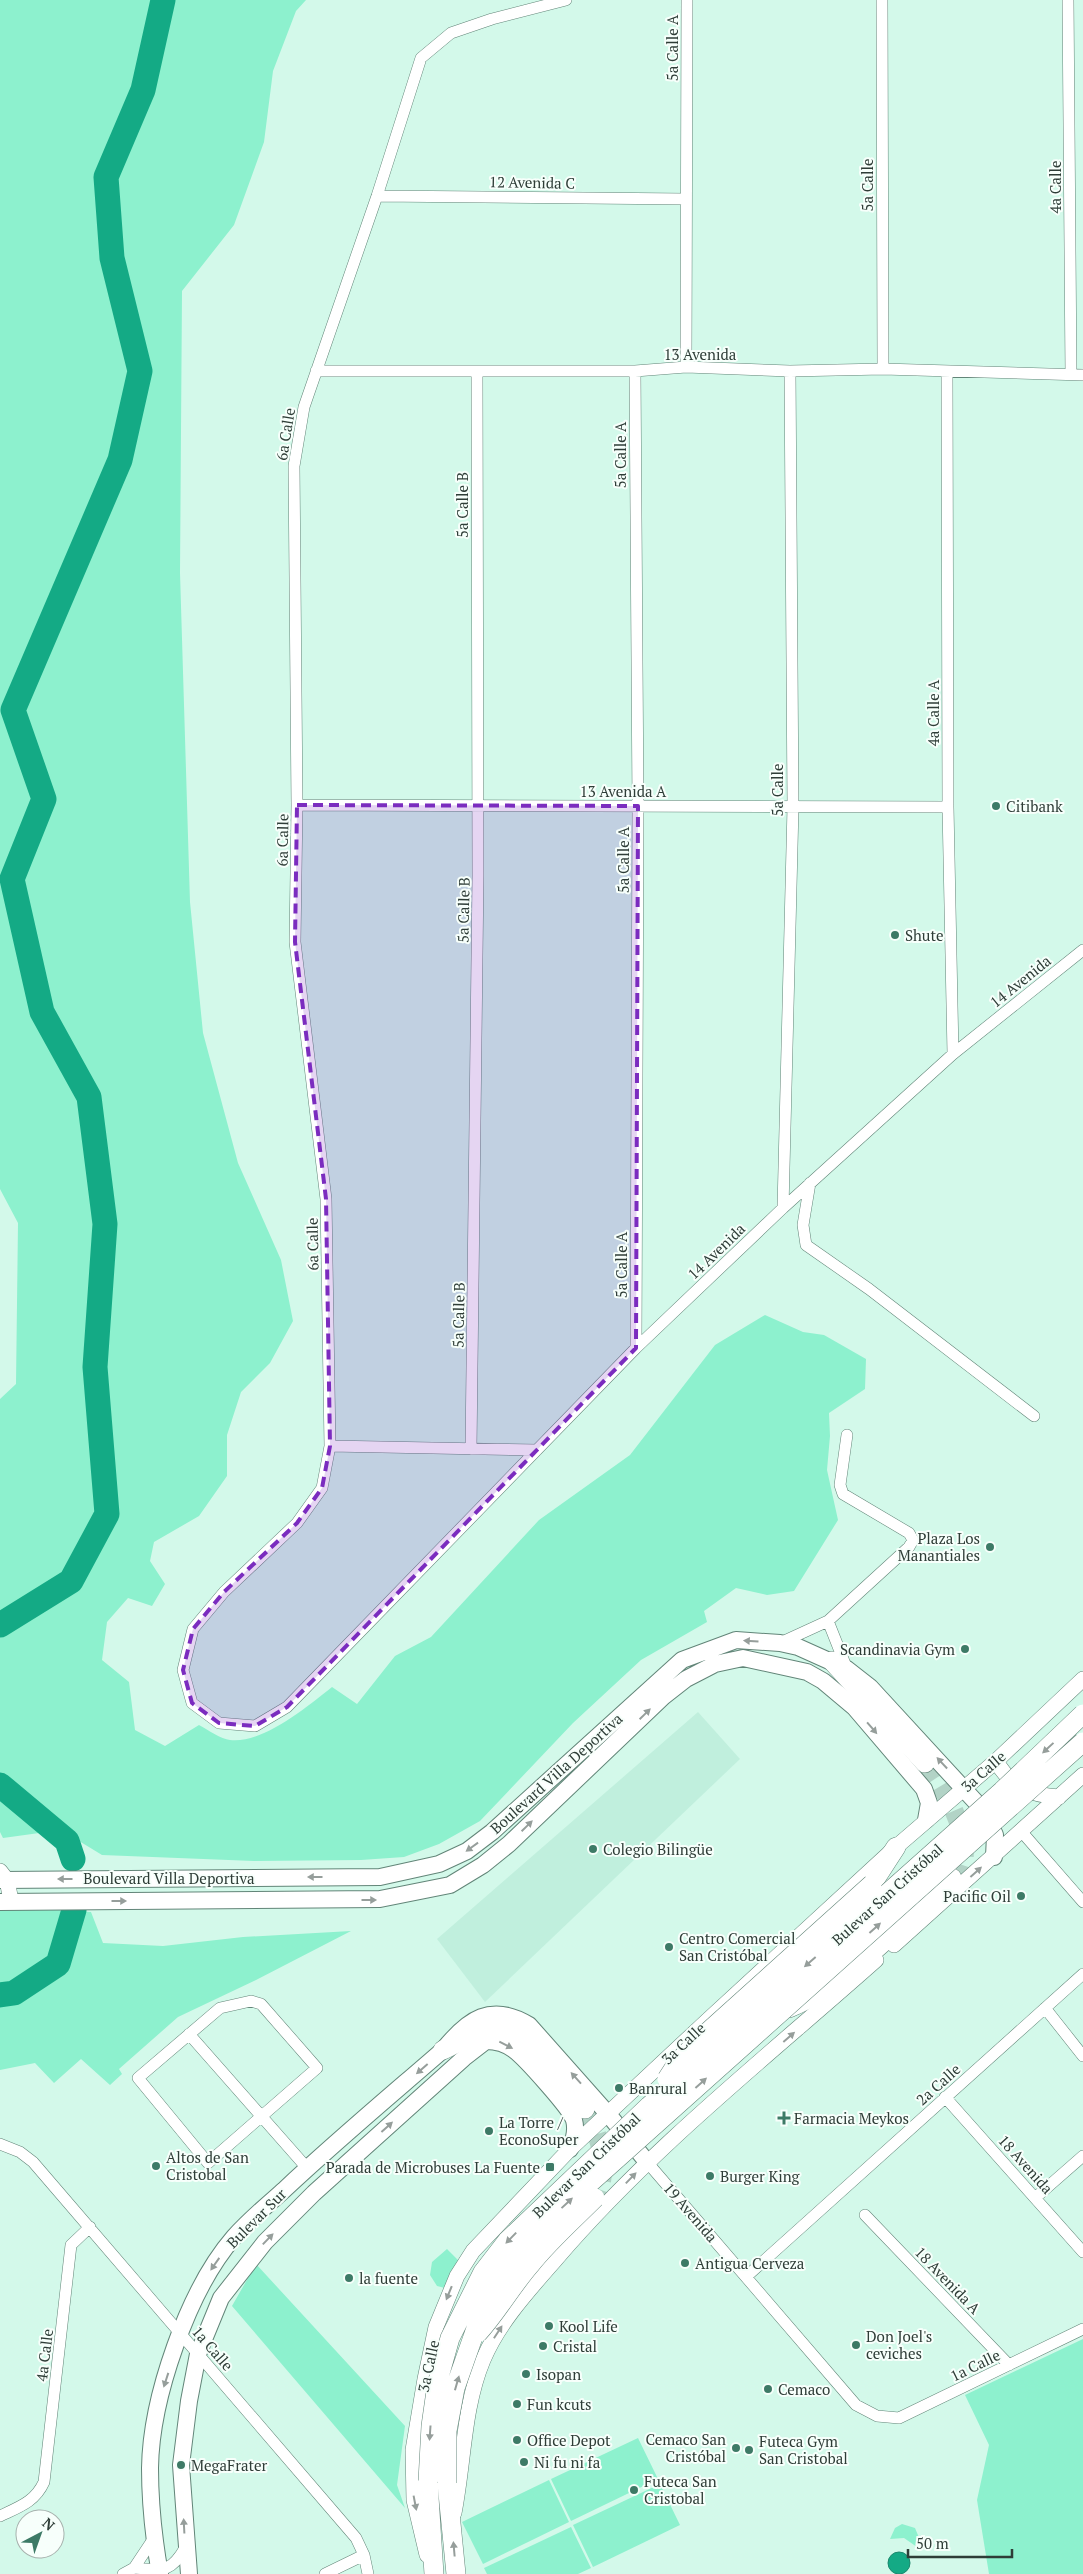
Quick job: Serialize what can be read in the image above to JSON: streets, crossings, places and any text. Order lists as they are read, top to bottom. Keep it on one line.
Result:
{"streets":{"main road":["Boulevard Villa Deportiva","Bulevar San Cristóbal","19 Avenida","Bulevar Sur"],"street":["5a Calle A","12 Avenida C","5a Calle","4a Calle","13 Avenida","6a Calle","5a Calle B","4a Calle A","13 Avenida A","14 Avenida","3a Calle","2a Calle","18 Avenida","18 Avenida A","1a Calle"]},"crossings":[["5a Calle A","12 Avenida C"],["5a Calle A","13 Avenida"],["5a Calle A","13 Avenida A"],["5a Calle A","14 Avenida"],["12 Avenida C","6a Calle"],["5a Calle","13 Avenida"],["5a Calle","13 Avenida A"],["5a Calle","14 Avenida"],["4a Calle","13 Avenida"],["4a Calle","1a Calle"],["13 Avenida","6a Calle"],["13 Avenida","5a Calle B"],["13 Avenida","4a Calle A"],["6a Calle","13 Avenida A"],["6a Calle","14 Avenida"],["5a Calle B","13 Avenida A"],["4a Calle A","13 Avenida A"],["4a Calle A","14 Avenida"],["3a Calle","Boulevard Villa Deportiva"],["3a Calle","Bulevar San Cristóbal"],["3a Calle","19 Avenida"],["3a Calle","Bulevar Sur"],["2a Calle","18 Avenida"],["2a Calle","19 Avenida"],["19 Avenida","Bulevar Sur"],["19 Avenida","1a Calle"],["Bulevar Sur","1a Calle"],["18 Avenida A","1a Calle"]],"places":{"other":["Citibank","Shute","Plaza Los Manantiales","Scandinavia Gym","Colegio Bilingüe","Pacific Oil","Centro Comercial San Cristóbal","Banrural","La Torre / EconoSuper","Altos de San Cristobal","Burger King","Antigua Cerveza","la fuente","Kool Life","Don Joel's ceviches","Cristal","Isopan","Cemaco","Fun kcuts","Office Depot","Cemaco San Cristóbal","Futeca Gym San Cristobal","Ni fu ni fa","MegaFrater","Futeca San Cristobal"],"health":["Farmacia Meykos"],"transit":["Parada de Microbuses La Fuente"]},"scale_bar":"50 m","north":"top right"}
